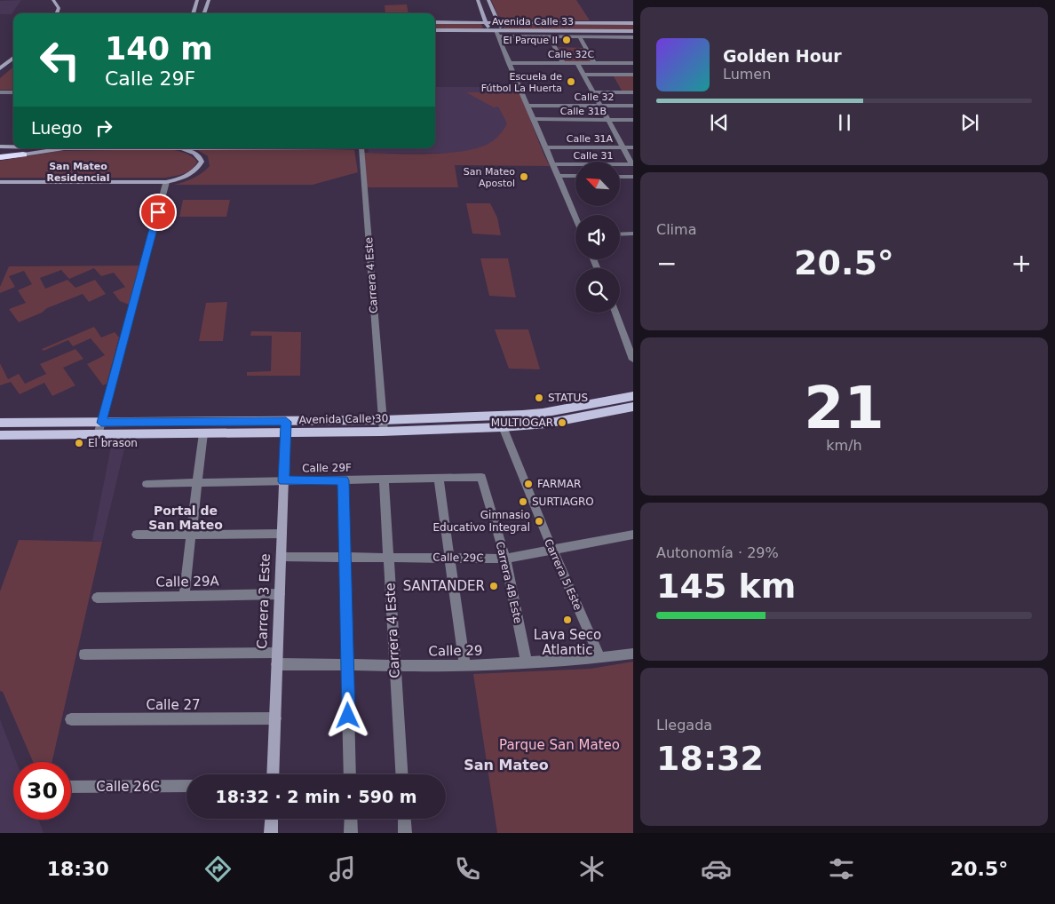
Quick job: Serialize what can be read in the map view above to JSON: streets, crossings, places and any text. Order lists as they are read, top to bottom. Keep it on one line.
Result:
{"streets":{"main road":["Avenida Calle 30"],"street":["Avenida Calle 33","Calle 32C","Calle 32","Calle 31B","Calle 31A","Calle 31","Carrera 4 Este","Calle 29F","Calle 29C","Carrera 5 Este","Calle 29A","Carrera 4B Este","Carrera 3 Este","Calle 29","Calle 27","Calle 26C"]},"crossings":[["Carrera 4 Este","Avenida Calle 30"],["Carrera 4 Este","Calle 29F"],["Carrera 4 Este","Calle 29C"],["Carrera 4 Este","Calle 29"],["Avenida Calle 30","Carrera 5 Este"],["Avenida Calle 30","Carrera 3 Este"],["Calle 29F","Carrera 4B Este"],["Calle 29F","Carrera 3 Este"],["Calle 29C","Carrera 5 Este"],["Calle 29C","Carrera 4B Este"],["Calle 29C","Carrera 3 Este"],["Carrera 5 Este","Calle 29"],["Calle 29A","Carrera 3 Este"],["Carrera 4B Este","Calle 29"],["Carrera 3 Este","Calle 29"],["Carrera 3 Este","Calle 27"]],"districts":["San Mateo Residencial","Portal de San Mateo","San Mateo"],"parks":["Parque San Mateo"],"places":["El Parque II","Escuela de Fútbol La Huerta","San Mateo Apostol","STATUS","MULTIOGAR","El brason","FARMAR","SURTIAGRO","Gimnasio Educativo Integral","SANTANDER","Lava Seco Atlantic"],"north":"top left","page":{"turn":["140 m","Calle 29F"],"song":["Golden Hour","Lumen"],"then":"Luego","tile":["Clima",["21","km/h"],["Autonomía · 29%","145 km"],["Llegada","18:32"]],"heat":["−","20.5°","+"],"limit":"30","trip":"18:32 · 2 min · 590 m","tabs":["18:30","20.5°"]}}
